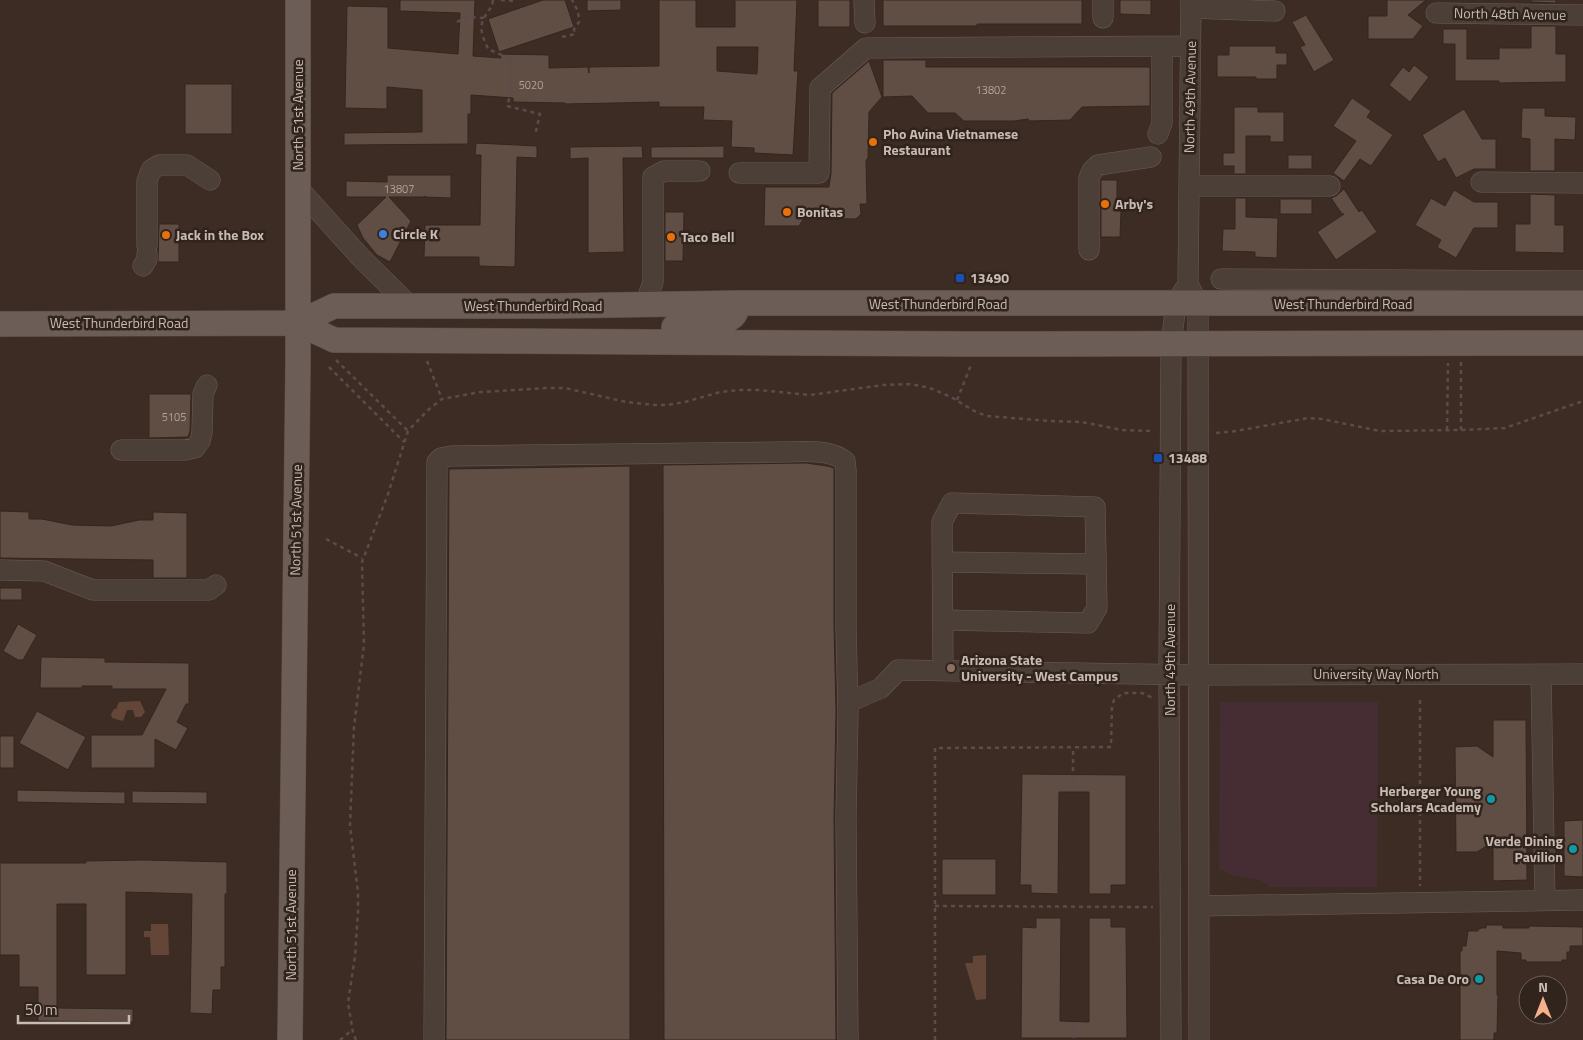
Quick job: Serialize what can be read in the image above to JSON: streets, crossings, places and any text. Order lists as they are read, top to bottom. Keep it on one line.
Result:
{"streets":{"main road":["North 51st Avenue","West Thunderbird Road"],"street":["North 48th Avenue","North 49th Avenue","University Way North"]},"crossings":[["North 49th Avenue","West Thunderbird Road"],["North 49th Avenue","University Way North"],["North 51st Avenue","West Thunderbird Road"]],"places":{"other":["Pho Avina Vietnamese Restaurant","Arby's","Bonitas","Circle K","Jack in the Box","Taco Bell","Arizona State University - West Campus","Herberger Young Scholars Academy","Verde Dining Pavilion","Casa De Oro"],"transit":["13490","13488"]},"house_numbers":["5020","13802","13807","5105"],"scale_bar":"50 m","north":"top"}
